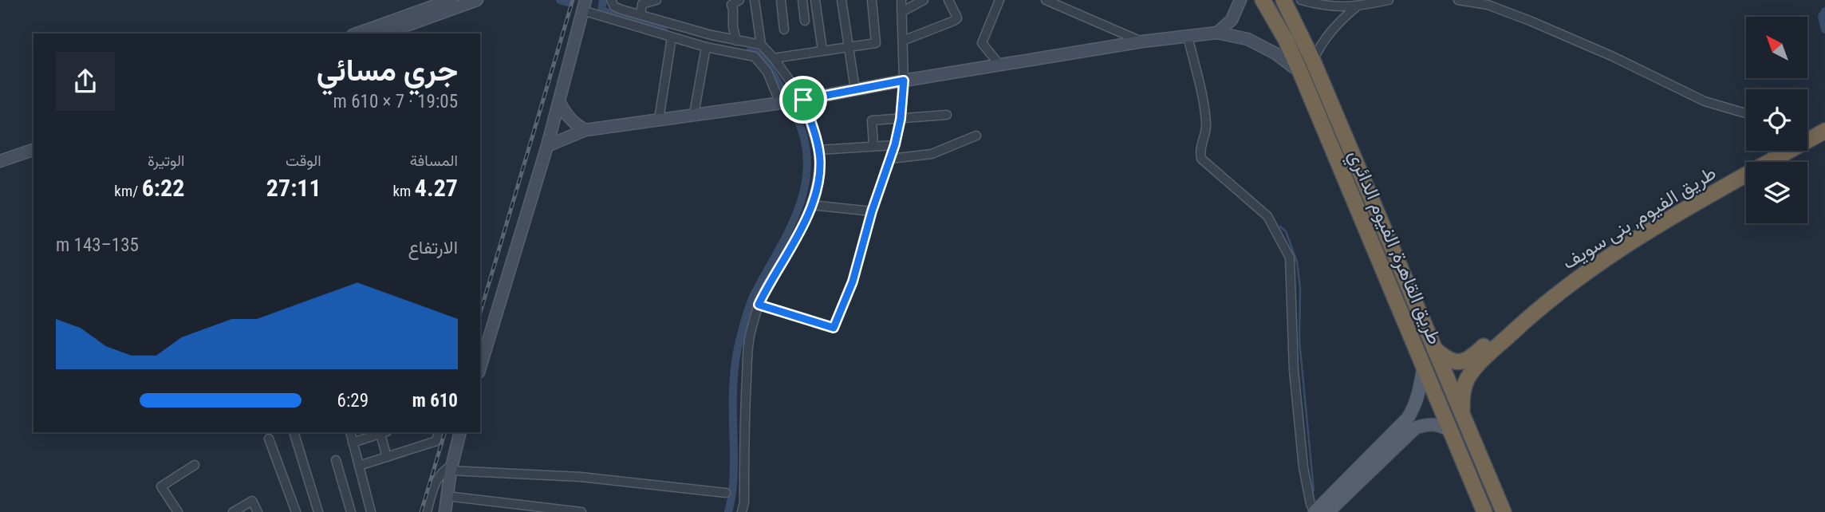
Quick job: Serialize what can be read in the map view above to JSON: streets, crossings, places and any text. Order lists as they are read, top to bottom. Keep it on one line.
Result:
{"streets":{"highway":["طريق الفيوم, بنى سويف","طريق القاهرة, الفيوم الدائري"]},"crossings":[["طريق الفيوم, بنى سويف","طريق القاهرة, الفيوم الدائري"]],"north":"top left","page":{"heading":["جري مسائي","19:05 · 7 × 610 m"],"stats":[["المسافة","4.27 km"],["الوقت","27:11"],["الوتيرة","6:22 /km"]],"chart":["الارتفاع","135–143 m"],"list":[{"name":"610 m","note":"6:29"}]}}
